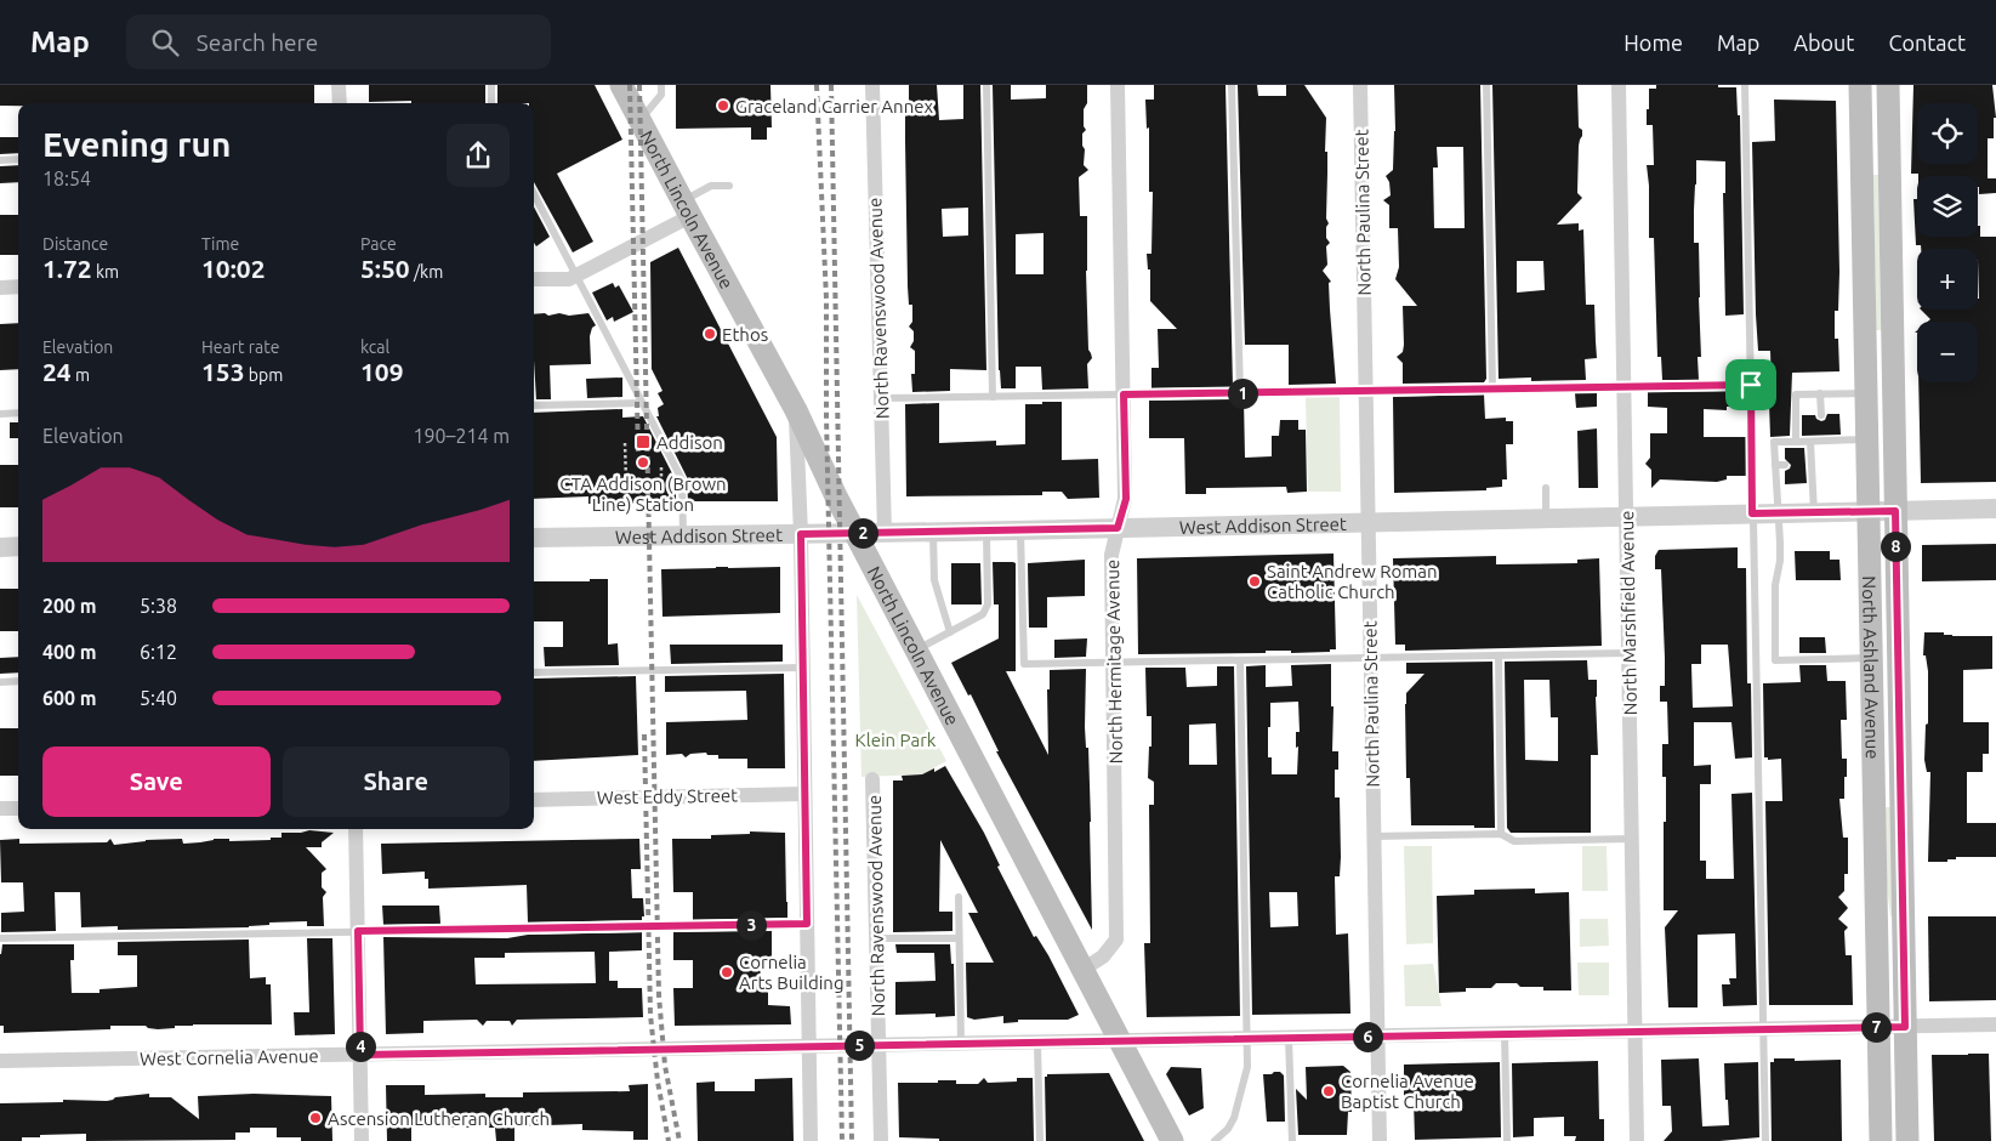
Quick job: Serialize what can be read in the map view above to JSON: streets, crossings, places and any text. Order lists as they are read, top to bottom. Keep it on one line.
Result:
{"streets":{"main road":["North Lincoln Avenue","North Ashland Avenue"],"street":["North Paulina Street","North Ravenswood Avenue","West Addison Street","North Marshfield Avenue","North Hermitage Avenue","West Eddy Street","West Cornelia Avenue"]},"crossings":[["North Lincoln Avenue","West Addison Street"],["North Lincoln Avenue","North Hermitage Avenue"],["North Lincoln Avenue","West Cornelia Avenue"],["North Paulina Street","West Addison Street"],["North Paulina Street","West Cornelia Avenue"],["North Ravenswood Avenue","West Addison Street"],["North Ravenswood Avenue","West Cornelia Avenue"],["West Addison Street","North Marshfield Avenue"],["West Addison Street","North Hermitage Avenue"],["West Addison Street","North Ashland Avenue"],["North Marshfield Avenue","West Cornelia Avenue"],["North Ashland Avenue","West Cornelia Avenue"]],"parks":["Klein Park"],"places":{"other":["Graceland Carrier Annex","Ethos","CTA Addison (Brown Line) Station","Saint Andrew Roman Catholic Church","Cornelia Arts Building","Cornelia Avenue Baptist Church","Ascension Lutheran Church"],"transit":["Addison"]},"page":{"header":"Map","search":"Search here","nav":["Home","Map","About","Contact"],"map_buttons":["+","−"],"heading":["Evening run","18:54"],"stats":[["Distance","1.72 km"],["Time","10:02"],["Pace","5:50 /km"],["Elevation","24 m"],["Heart rate","153 bpm"],["kcal","109"]],"pins":["1","2","8","3","7","6","5","4"],"chart":["Elevation","190–214 m"],"list":[{"name":"200 m","note":"5:38"},{"name":"400 m","note":"6:12"},{"name":"600 m","note":"5:40"}],"buttons":["Save","Share"]}}
